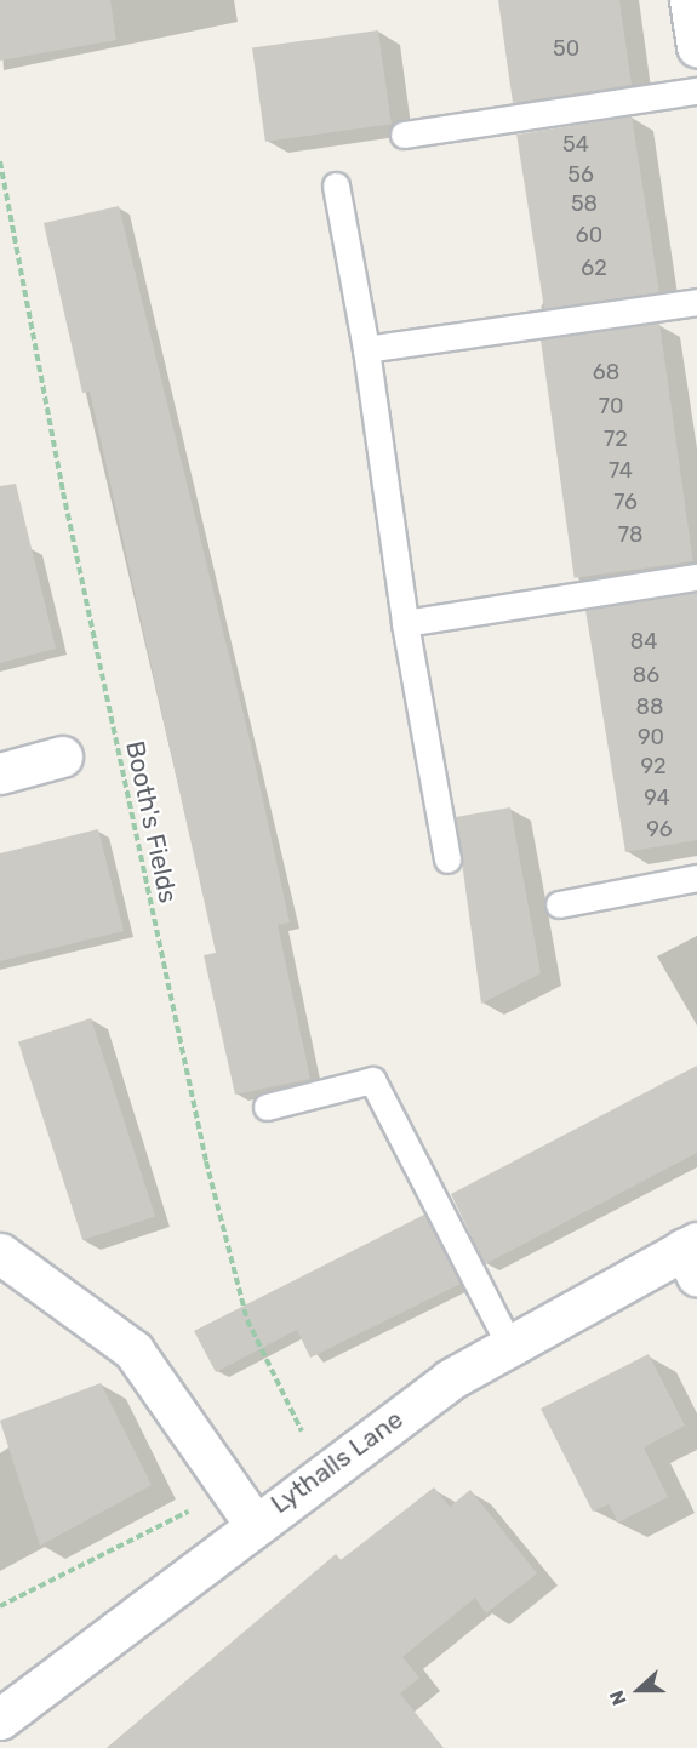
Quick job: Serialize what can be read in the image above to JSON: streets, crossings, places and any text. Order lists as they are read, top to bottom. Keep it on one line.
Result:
{"streets":{"street":["Lythalls Lane"],"path":["Booth's Fields"]},"crossings":[["Booth's Fields","Lythalls Lane"]],"house_numbers":["50","54","56","58","60","62","68","70","72","74","76","78","84","86","88","90","92","94","96"],"north":"left"}
